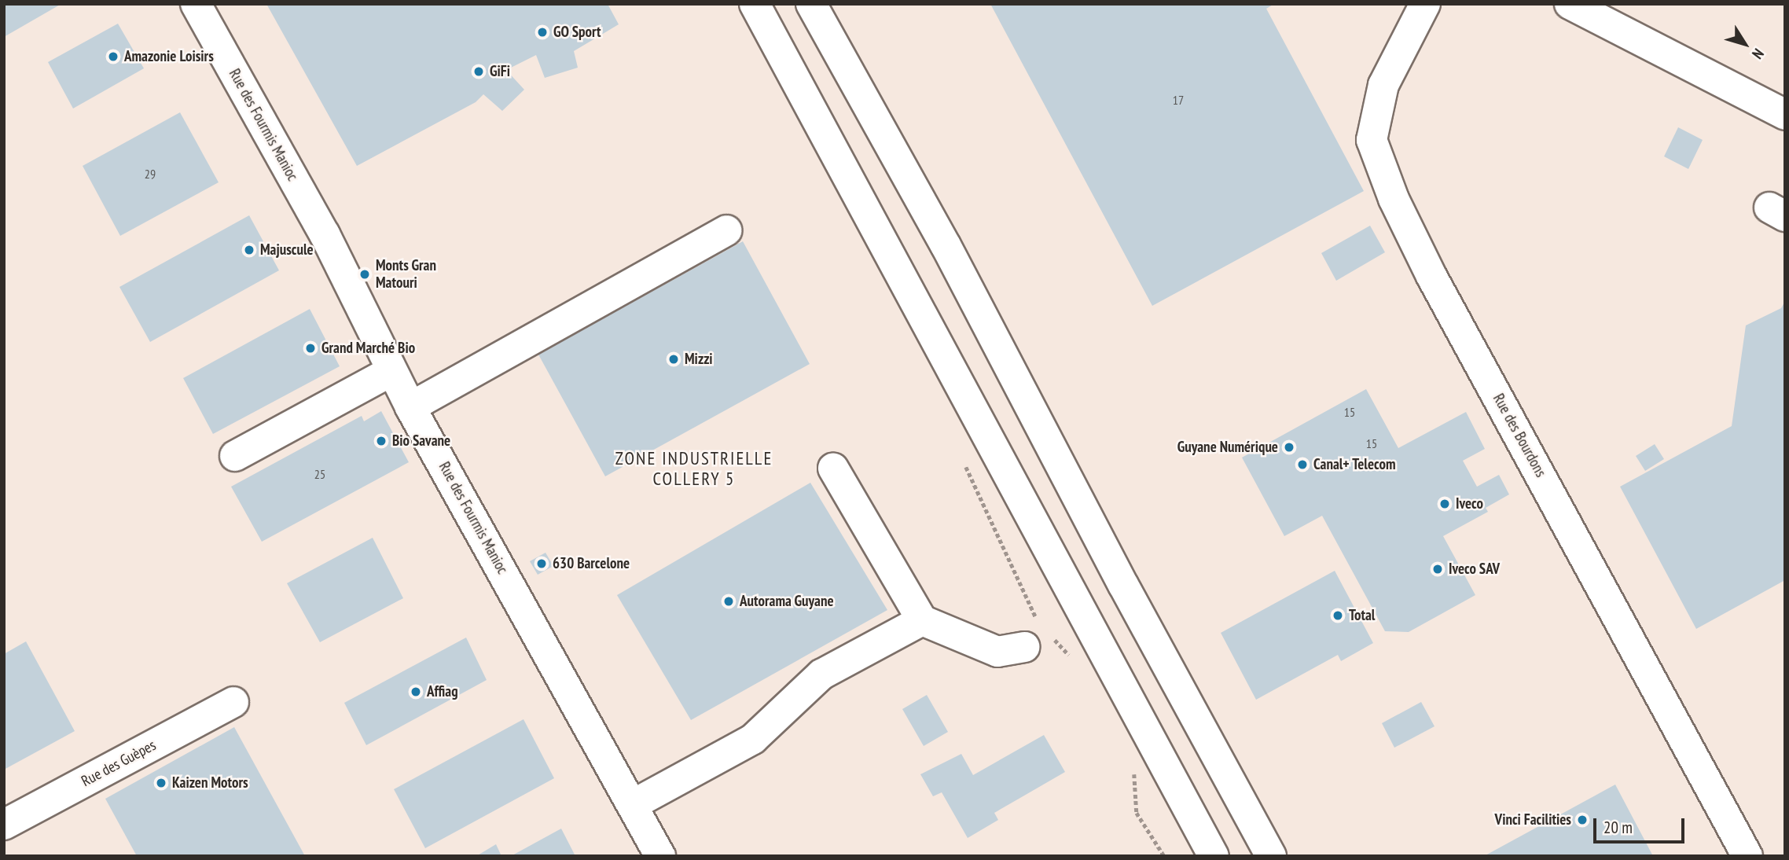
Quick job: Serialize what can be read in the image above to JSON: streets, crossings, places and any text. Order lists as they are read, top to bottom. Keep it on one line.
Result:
{"streets":{"main road":["Rue des Fourmis Manioc","Rue des Bourdons","Rue des Guèpes"]},"districts":["ZONE INDUSTRIELLE COLLERY 5"],"places":["GO Sport","Amazonie Loisirs","GiFi","Majuscule","Monts Gran Matouri","Grand Marché Bio","Mizzi","Bio Savane","Guyane Numérique","Canal+ Telecom","Iveco","630 Barcelone","Iveco SAV","Autorama Guyane","Total","Affiag","Kaizen Motors","Vinci Facilities"],"house_numbers":["17","29","15","15","25"],"scale_bar":"20 m","north":"bottom right"}
